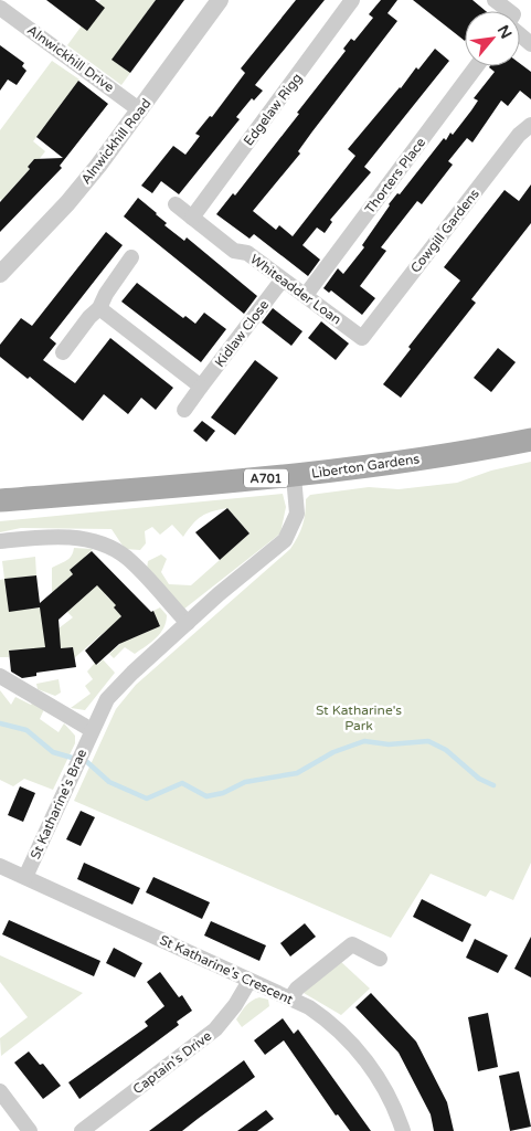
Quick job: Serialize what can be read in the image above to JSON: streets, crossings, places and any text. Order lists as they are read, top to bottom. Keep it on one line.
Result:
{"streets":{"main road":["Liberton Gardens","A701"],"street":["Alnwickhill Drive","Edgelaw Rigg","Alnwickhill Road","Thorters Place","Cowgill Gardens","Whiteadder Loan","Kidlaw Close","St Katharine's Brae","St Katharine's Crescent","Captain's Drive"]},"crossings":[["Alnwickhill Drive","Alnwickhill Road"],["Edgelaw Rigg","Whiteadder Loan"],["Thorters Place","Whiteadder Loan"],["Cowgill Gardens","Whiteadder Loan"],["Whiteadder Loan","Kidlaw Close"],["Liberton Gardens","St Katharine's Brae"],["St Katharine's Brae","St Katharine's Crescent"],["St Katharine's Crescent","Captain's Drive"]],"parks":["St Katharine's Park"],"north":"top right"}
